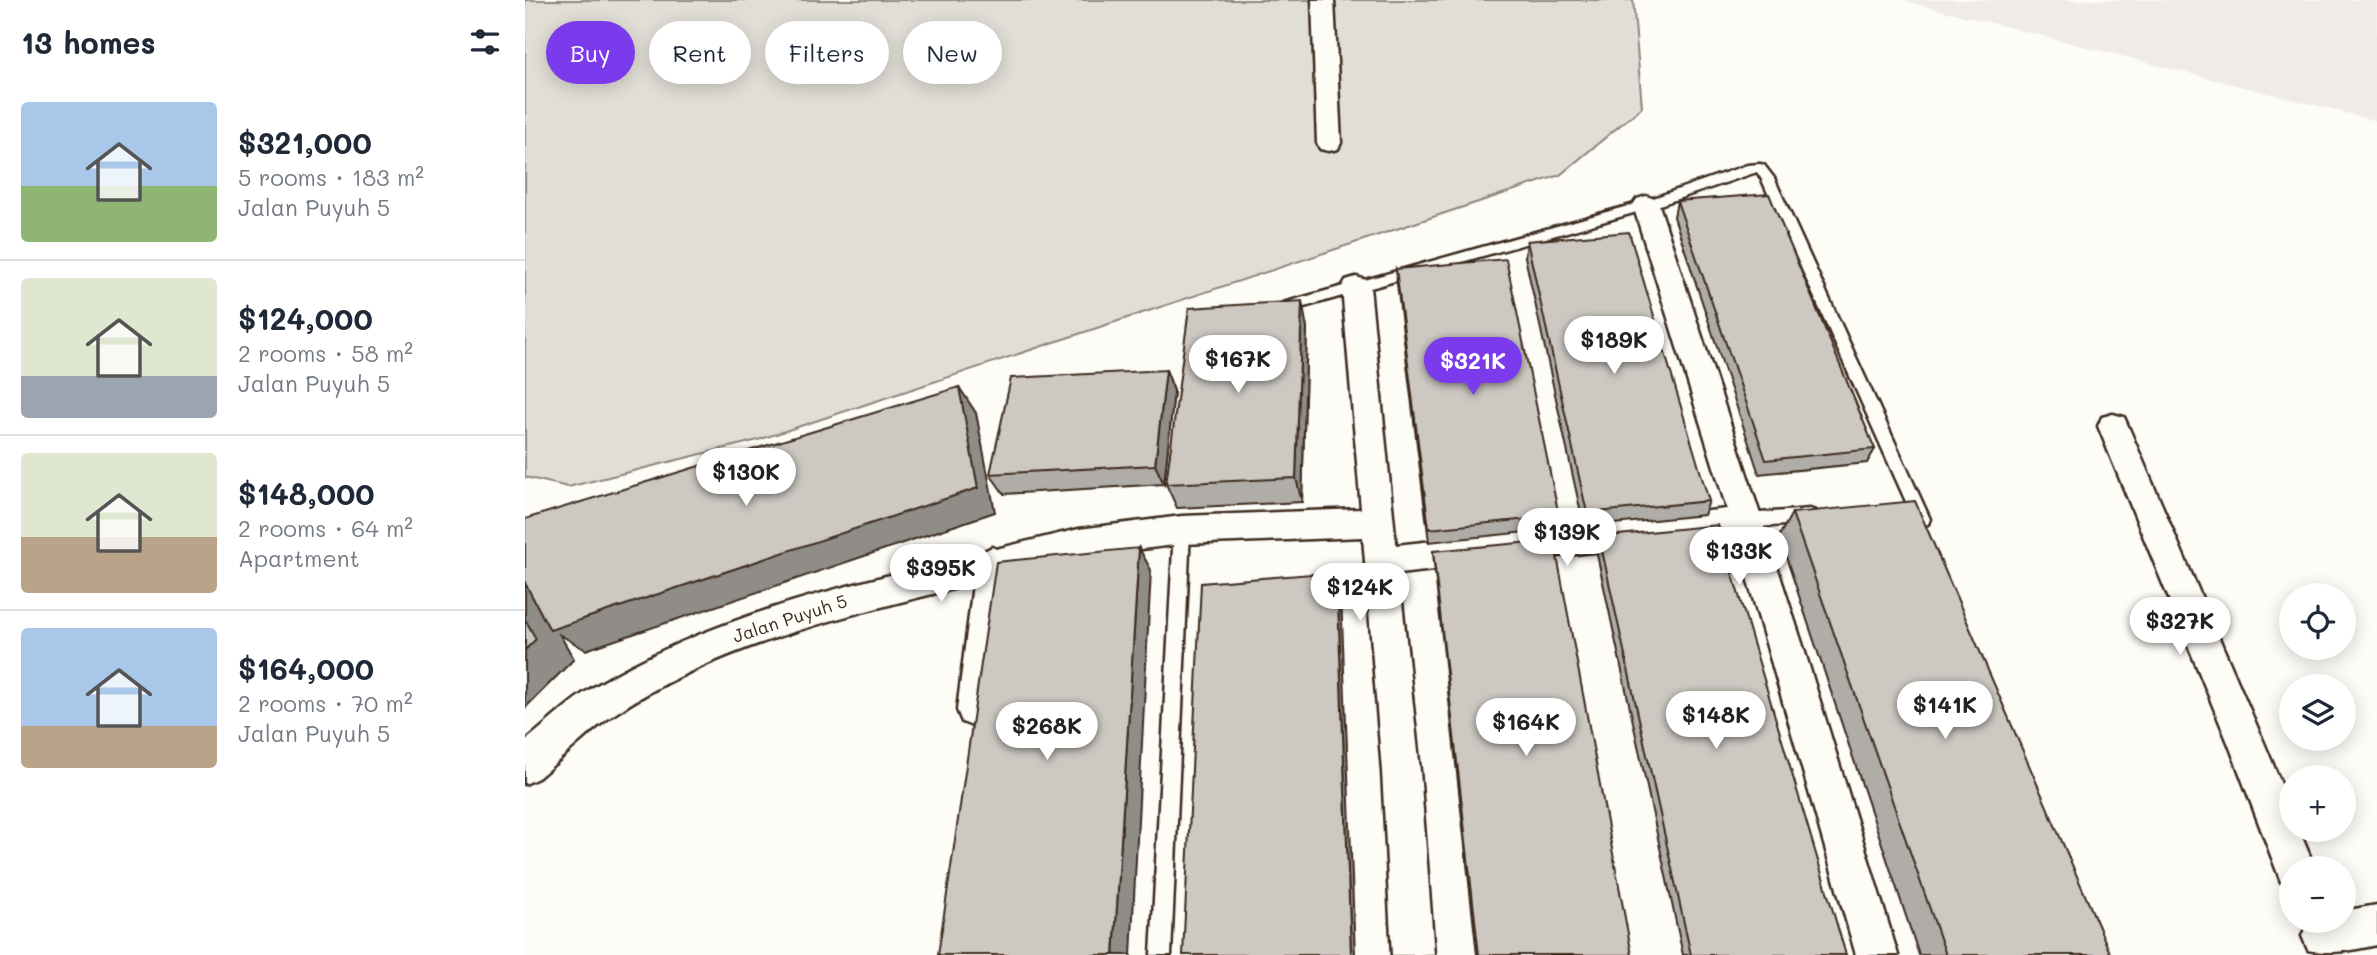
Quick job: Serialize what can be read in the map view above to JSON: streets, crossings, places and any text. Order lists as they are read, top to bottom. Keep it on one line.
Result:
{"streets":{"street":["Jalan Puyuh 5"]},"page":{"heading":"13 homes","chip":["Buy","Rent","Filters","New"],"list":[{"name":"$321,000","note":"5 rooms · 183 m² · Jalan Puyuh 5"},{"name":"$124,000","note":"2 rooms · 58 m² · Jalan Puyuh 5"},{"name":"$148,000","note":"2 rooms · 64 m² · Apartment"},{"name":"$164,000","note":"2 rooms · 70 m² · Jalan Puyuh 5"}],"price":["$189K","$167K","$321K","$130K","$139K","$133K","$395K","$124K","$327K","$141K","$148K","$164K","$268K"],"map_buttons":["+","−"]}}
